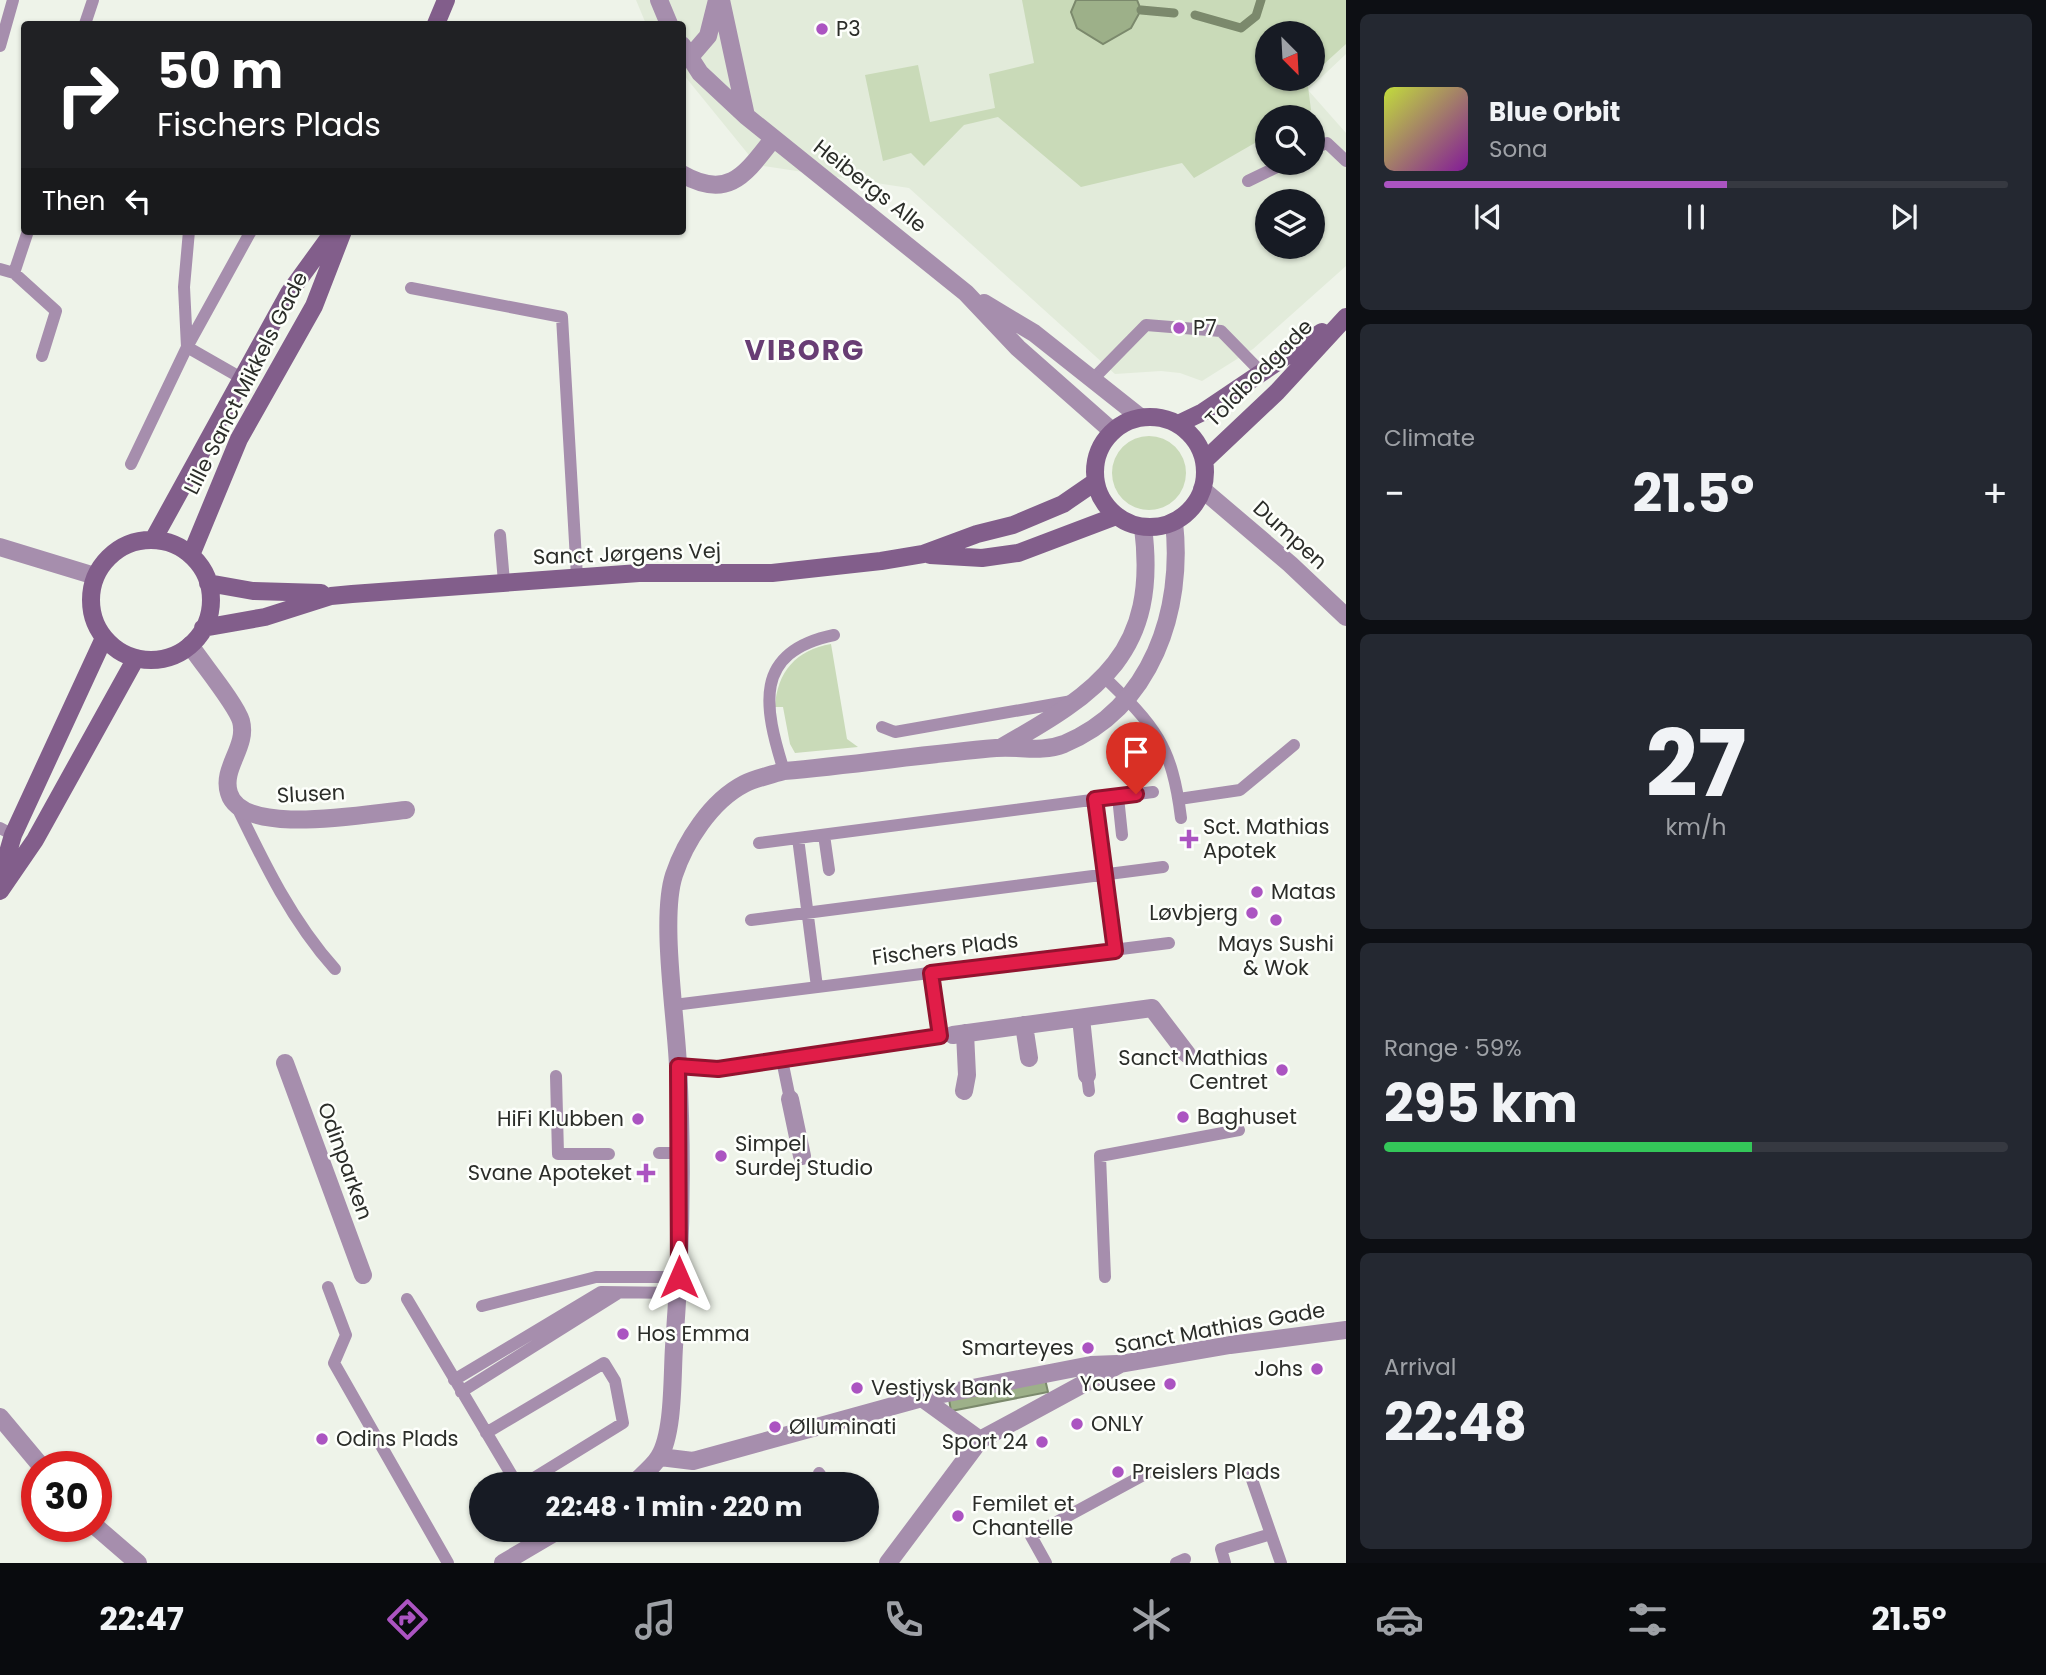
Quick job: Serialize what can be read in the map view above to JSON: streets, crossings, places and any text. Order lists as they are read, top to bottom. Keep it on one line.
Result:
{"streets":{"street":["Heibergs Alle","Toldbodgade","Lille Sanct Mikkels Gade","Dumpen","Sanct Jørgens Vej","Slusen","Odinparken","Sanct Mathias Gade"],"lane":["Fischers Plads"]},"crossings":[["Heibergs Alle","Toldbodgade"],["Heibergs Alle","Dumpen"],["Heibergs Alle","Sanct Jørgens Vej"],["Toldbodgade","Dumpen"],["Toldbodgade","Sanct Jørgens Vej"],["Lille Sanct Mikkels Gade","Sanct Jørgens Vej"],["Dumpen","Sanct Jørgens Vej"]],"districts":["VIBORG"],"places":{"other":["P3","P7","Matas","Løvbjerg","Mays Sushi & Wok","Sanct Mathias Centret","Baghuset","HiFi Klubben","Simpel Surdej Studio","Hos Emma","Smarteyes","Johs","Yousee","Vestjysk Bank","ONLY","Ølluminati","Odins Plads","Sport 24","Preislers Plads","Femilet et Chantelle"],"health":["Sct. Mathias Apotek","Svane Apoteket"]},"north":"bottom right","page":{"turn":["50 m","Fischers Plads"],"song":["Blue Orbit","Sona"],"then":"Then","tile":["Climate",["27","km/h"],["Range · 59%","295 km"],["Arrival","22:48"]],"heat":["−","21.5°","+"],"limit":"30","trip":"22:48 · 1 min · 220 m","tabs":["22:47","21.5°"]}}
